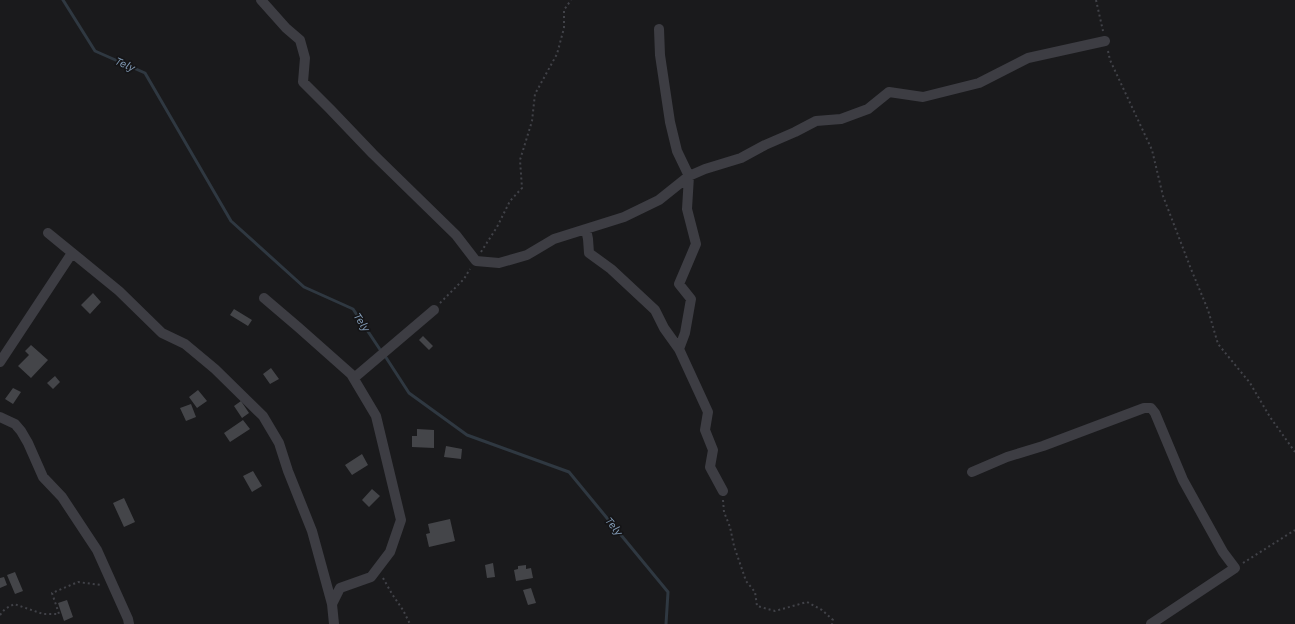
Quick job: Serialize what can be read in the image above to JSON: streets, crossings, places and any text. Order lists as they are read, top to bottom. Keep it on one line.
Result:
{"water":["Tely"]}
